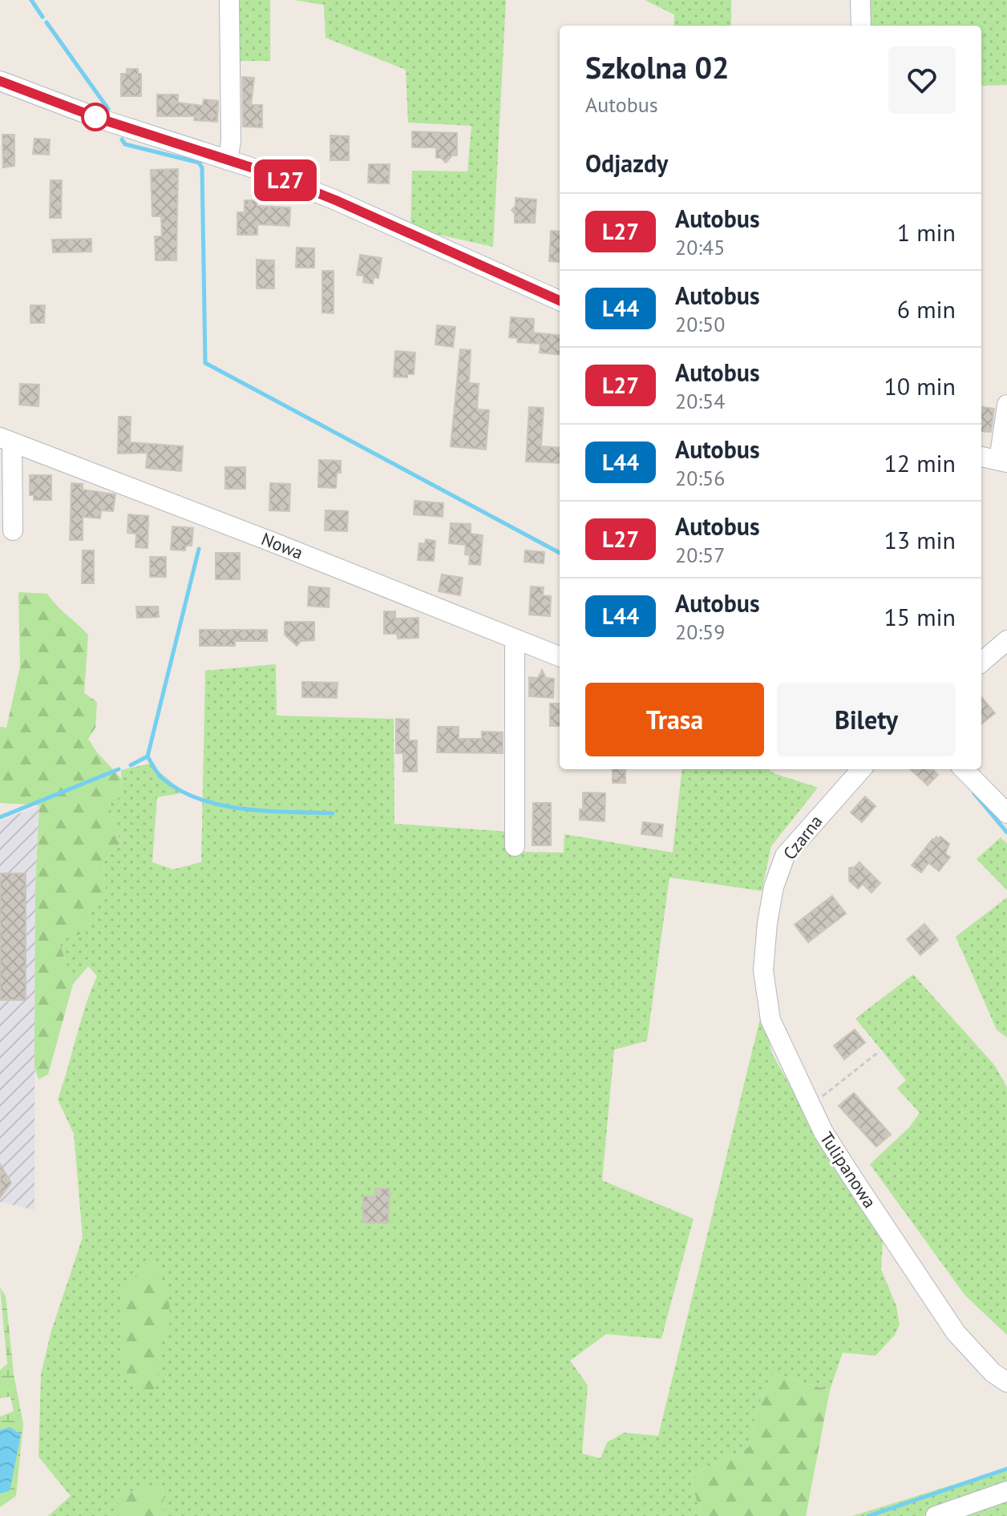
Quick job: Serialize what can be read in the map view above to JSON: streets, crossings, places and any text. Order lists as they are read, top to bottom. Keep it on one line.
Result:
{"streets":{"street":["Nowa","Czarna","Tulipanowa"]},"crossings":[["Czarna","Tulipanowa"]],"lines":["bus line L27"],"page":{"on_map":"L27","heading":[["Szkolna 02","Autobus"],"Odjazdy"],"list":[{"mark":"L27","name":"Autobus","note":"20:45","value":"1 min"},{"mark":"L44","name":"Autobus","note":"20:50","value":"6 min"},{"mark":"L27","name":"Autobus","note":"20:54","value":"10 min"},{"mark":"L44","name":"Autobus","note":"20:56","value":"12 min"},{"mark":"L27","name":"Autobus","note":"20:57","value":"13 min"},{"mark":"L44","name":"Autobus","note":"20:59","value":"15 min"}],"buttons":["Trasa","Bilety"]}}
